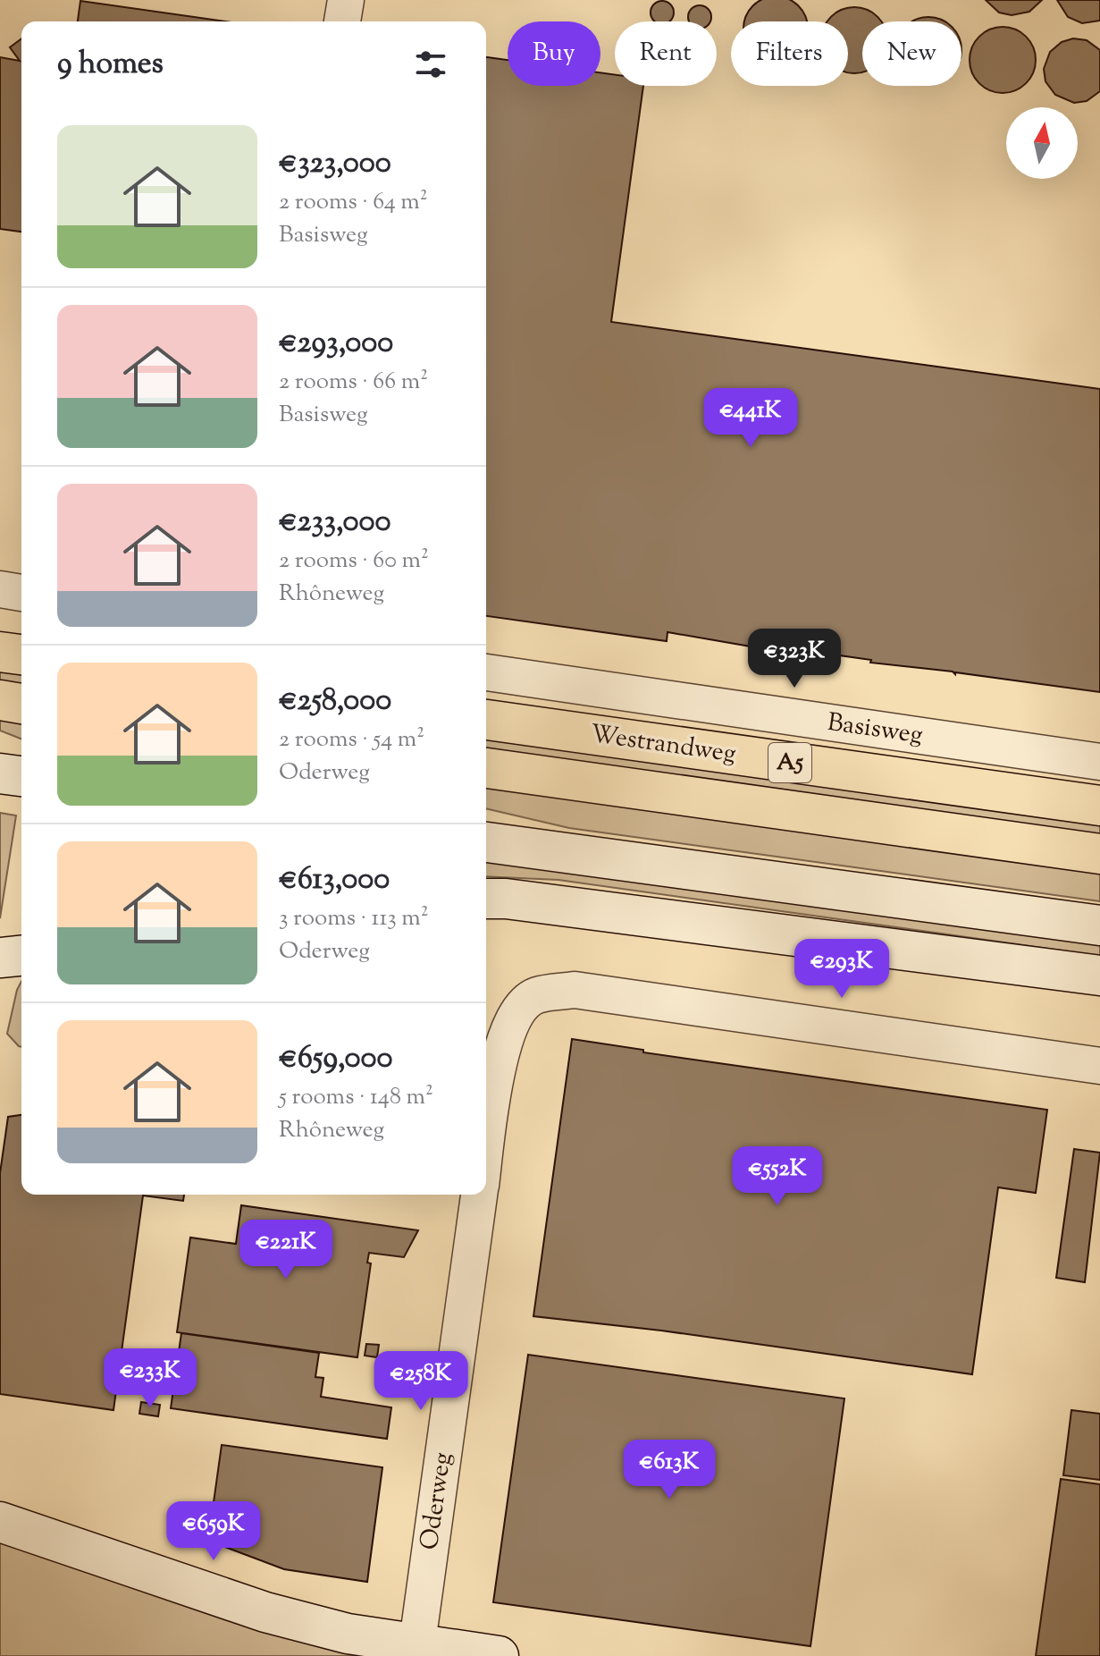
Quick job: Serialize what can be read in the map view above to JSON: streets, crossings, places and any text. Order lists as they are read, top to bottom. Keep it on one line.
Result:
{"streets":{"highway":["Westrandweg","A5"],"street":["Basisweg","Oderweg"]},"north":"top","page":{"chip":["Buy","Rent","Filters","New"],"heading":"9 homes","list":[{"name":"€323,000","note":"2 rooms · 64 m² · Basisweg"},{"name":"€293,000","note":"2 rooms · 66 m² · Basisweg"},{"name":"€233,000","note":"2 rooms · 60 m² · Rhôneweg"},{"name":"€258,000","note":"2 rooms · 54 m² · Oderweg"},{"name":"€613,000","note":"3 rooms · 113 m² · Oderweg"},{"name":"€659,000","note":"5 rooms · 148 m² · Rhôneweg"}],"price":["€441K","€323K","€293K","€552K","€221K","€233K","€258K","€613K","€659K"]}}
